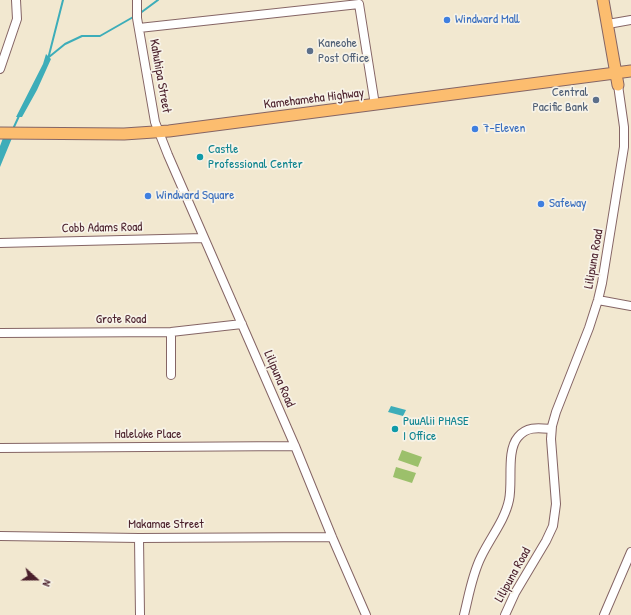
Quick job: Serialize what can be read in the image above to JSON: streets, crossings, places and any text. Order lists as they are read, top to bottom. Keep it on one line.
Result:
{"streets":{"main road":["Kamehameha Highway"],"street":["Kahuhipa Street","Cobb Adams Road","Lilipuna Road","Grote Road","Haleloke Place","Makamae Street"]},"crossings":[["Kahuhipa Street","Kamehameha Highway"],["Kahuhipa Street","Lilipuna Road"],["Cobb Adams Road","Lilipuna Road"],["Lilipuna Road","Grote Road"],["Lilipuna Road","Haleloke Place"],["Lilipuna Road","Makamae Street"]],"places":["Windward Mall","Kaneohe Post Office","Central Pacific Bank","7-Eleven","Castle Professional Center","Windward Square","Safeway","PuuAlii PHASE I Office"],"north":"right"}
